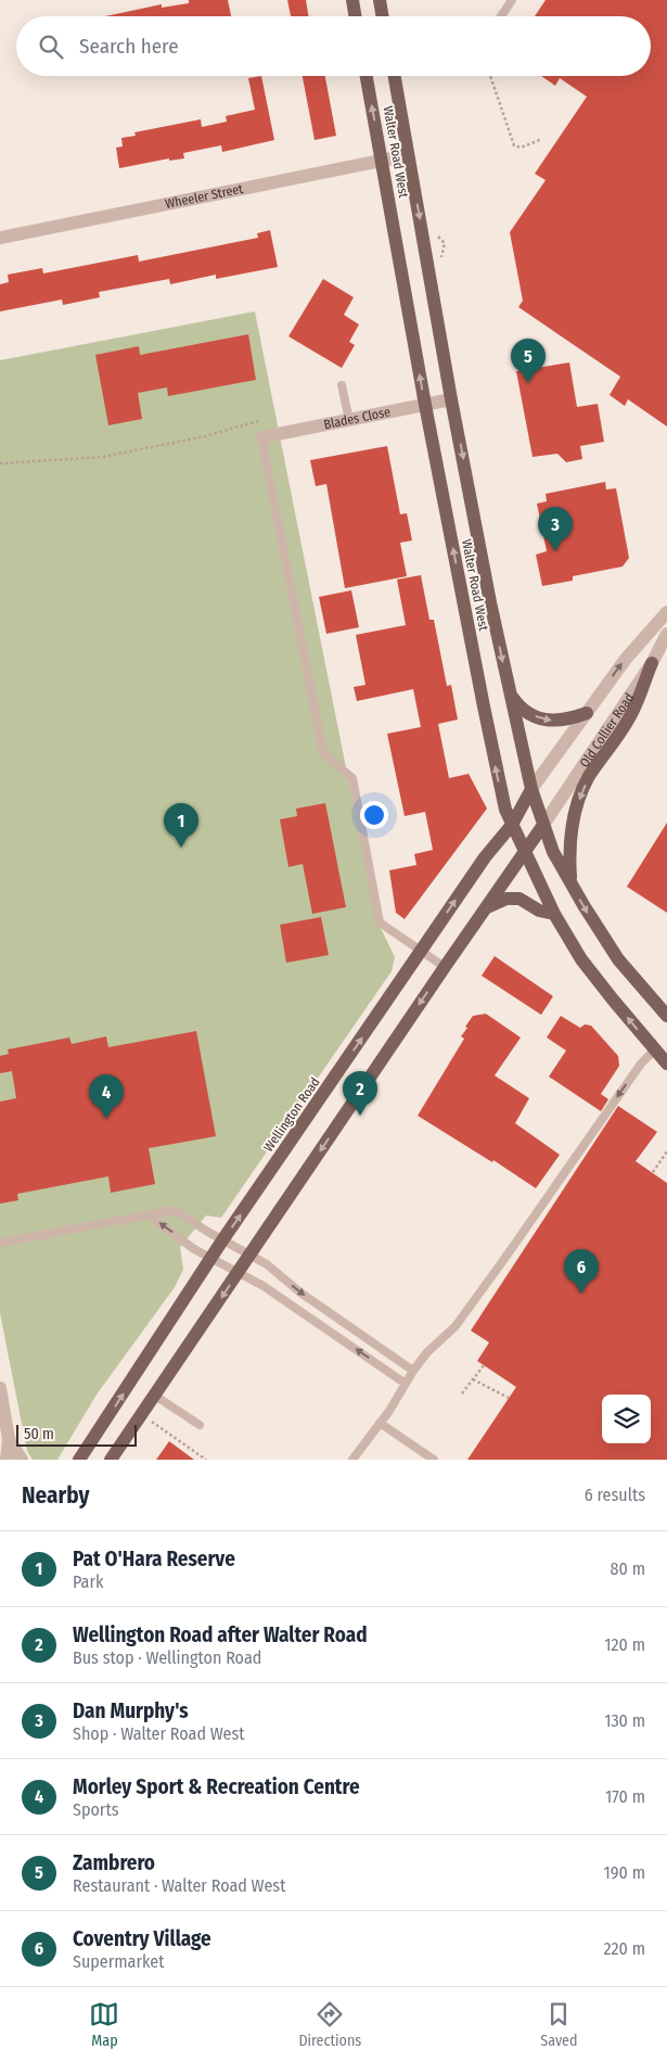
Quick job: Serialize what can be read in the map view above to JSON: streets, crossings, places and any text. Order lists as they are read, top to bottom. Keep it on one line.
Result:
{"streets":{"main road":["Walter Road West","Wellington Road"],"street":["Wheeler Street","Blades Close","Old Collier Road"]},"crossings":[["Walter Road West","Wheeler Street"],["Walter Road West","Blades Close"],["Walter Road West","Old Collier Road"],["Walter Road West","Wellington Road"],["Old Collier Road","Wellington Road"]],"scale_bar":"50 m","page":{"search":"Search here","pins":["5","3","1","2","4","6"],"scale":"50 m","heading":["Nearby","6 results"],"list":[{"mark":"1","name":"Pat O'Hara Reserve","note":"Park","value":"80 m"},{"mark":"2","name":"Wellington Road after Walter Road","note":"Bus stop · Wellington Road","value":"120 m"},{"mark":"3","name":"Dan Murphy's","note":"Shop · Walter Road West","value":"130 m"},{"mark":"4","name":"Morley Sport & Recreation Centre","note":"Sports","value":"170 m"},{"mark":"5","name":"Zambrero","note":"Restaurant · Walter Road West","value":"190 m"},{"mark":"6","name":"Coventry Village","note":"Supermarket","value":"220 m"}],"nav":["Map","Directions","Saved"]}}
